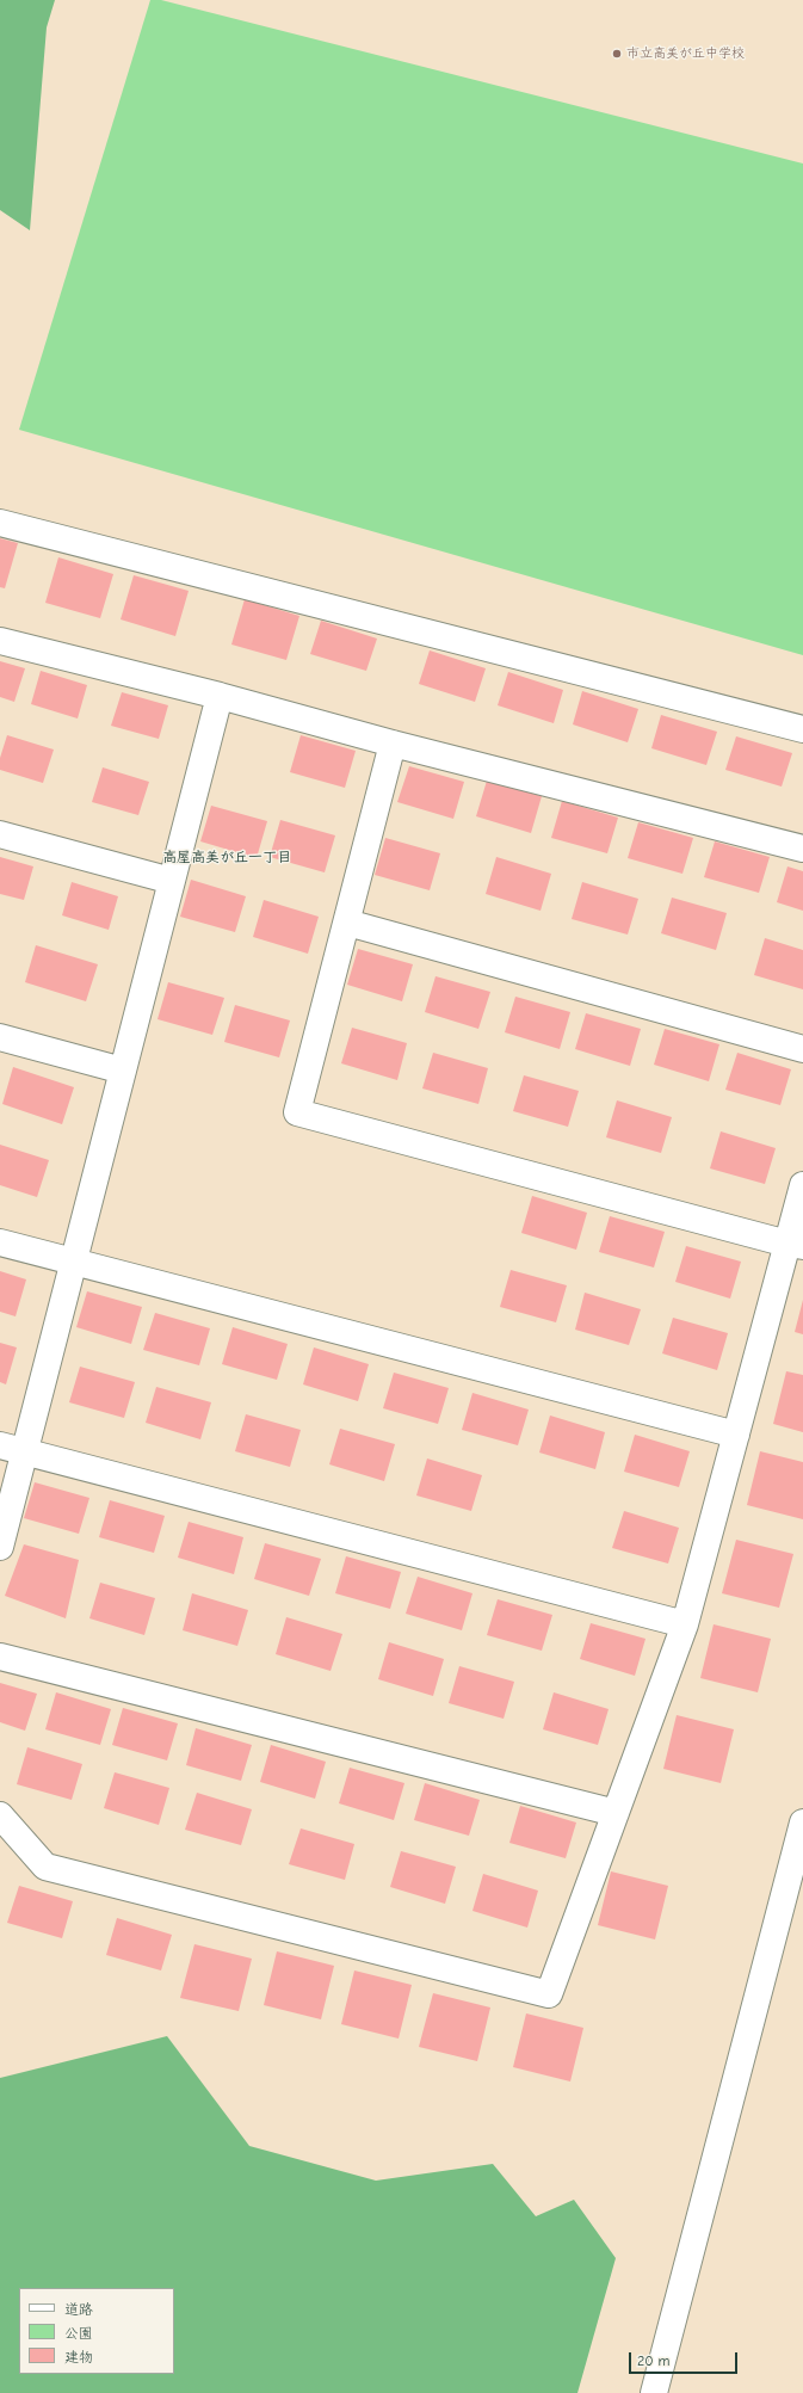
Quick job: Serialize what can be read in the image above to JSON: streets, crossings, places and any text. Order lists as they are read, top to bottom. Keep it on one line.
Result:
{"districts":["高屋高美が丘一丁目"],"places":["市立高美が丘中学校"],"legend":["道路","公園","建物"],"scale_bar":"20 m"}
